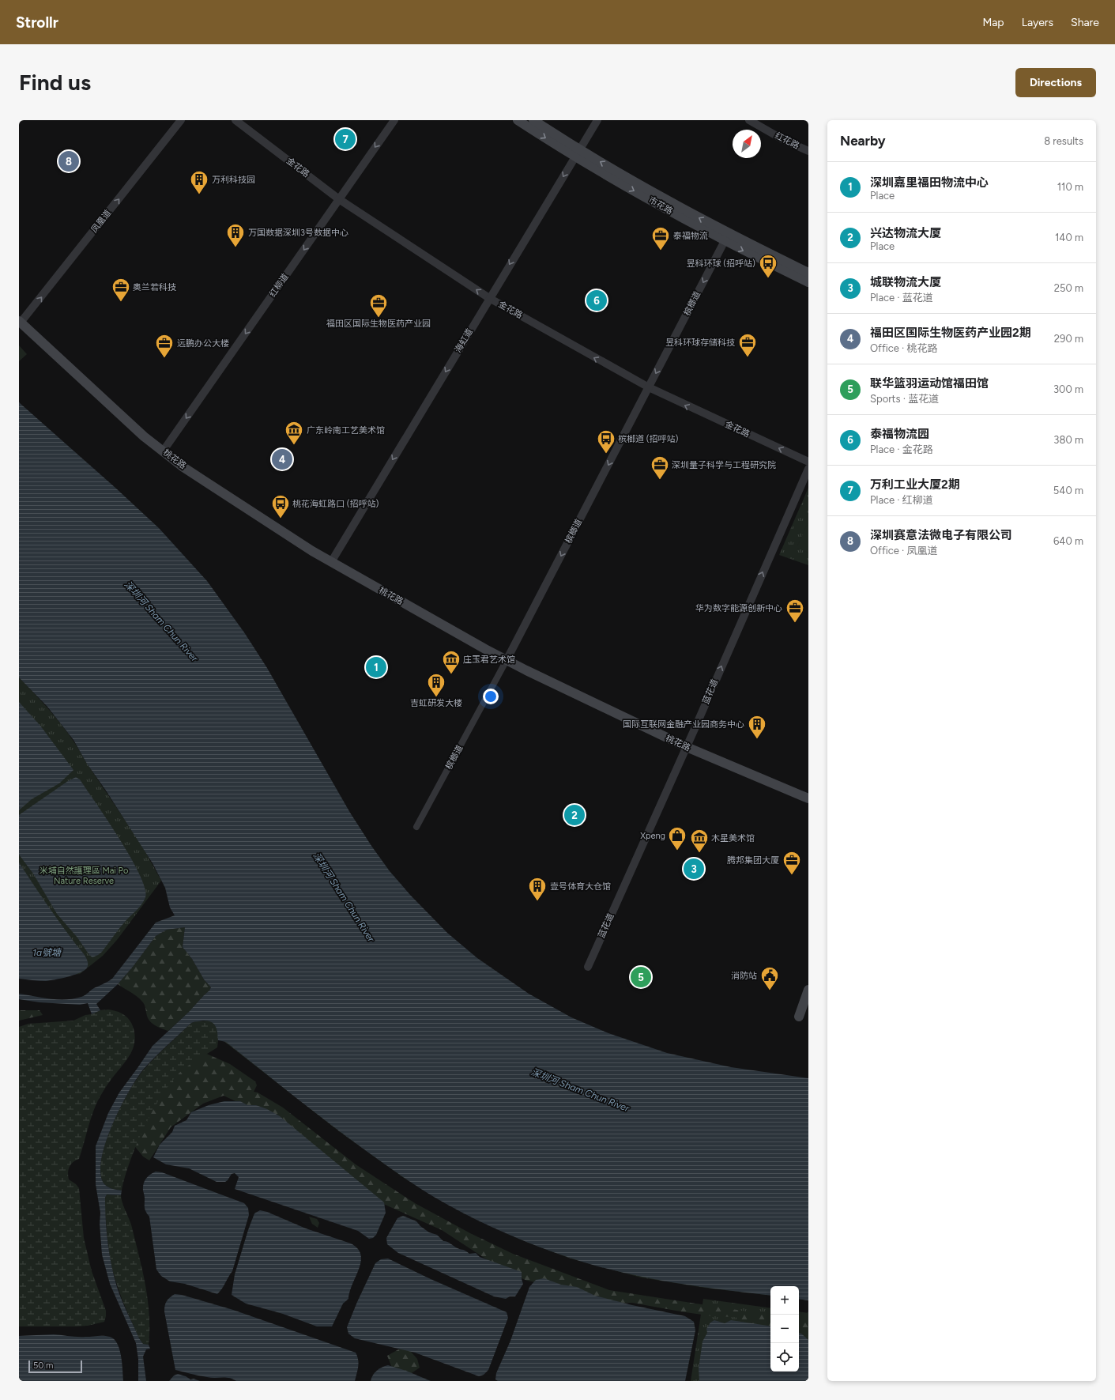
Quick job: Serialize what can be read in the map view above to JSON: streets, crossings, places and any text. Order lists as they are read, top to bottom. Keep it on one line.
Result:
{"streets":{"main road":["市花路","桃花路"],"street":["红花路","金花路","凤凰道","红柳道","槟榔道","海虹道","蓝花道"]},"crossings":[["金花路","红柳道"],["金花路","槟榔道"],["金花路","海虹道"],["市花路","槟榔道"],["市花路","海虹道"],["凤凰道","桃花路"],["红柳道","桃花路"],["槟榔道","桃花路"],["海虹道","桃花路"],["桃花路","蓝花道"]],"one_way":["金花路","凤凰道","红柳道","槟榔道","海虹道","蓝花道"],"water":["深圳河 Sham Chun River","1a號塘"],"parks":["米埔自然護理區 Mai Po Nature Reserve"],"places":{"building":["万利科技园","万国数据深圳3号数据中心","吉虹研发大楼","国际互联网金融产业园商务中心","壹号体育大仓馆"],"office":["泰福物流","奥兰若科技","福田区国际生物医药产业园","昱科环球存储科技","远鹏办公大楼","深圳量子科学与工程研究院","华为数字能源创新中心","腾邦集团大厦"],"bus stop":["昱科环球 (招呼站)","槟榔道 (招呼站)","桃花海虹路口 (招呼站)"],"museum":["广东岭南工艺美术馆","庄玉君艺术馆","木星美术馆"],"shop":["Xpeng"],"public building":["消防站"]},"scale_bar":"50 m","north":"top right","page":{"header":"Strollr","nav":["Map","Layers","Share"],"buttons":"Directions","title":"Find us","heading":["Nearby","8 results"],"pins":["7","8","6","4","1","2","3","5"],"list":[{"mark":"1","name":"深圳嘉里福田物流中心","note":"Place","value":"110 m"},{"mark":"2","name":"兴达物流大厦","note":"Place","value":"140 m"},{"mark":"3","name":"城联物流大厦","note":"Place · 蓝花道","value":"250 m"},{"mark":"4","name":"福田区国际生物医药产业园2期","note":"Office · 桃花路","value":"290 m"},{"mark":"5","name":"联华篮羽运动馆福田馆","note":"Sports · 蓝花道","value":"300 m"},{"mark":"6","name":"泰福物流园","note":"Place · 金花路","value":"380 m"},{"mark":"7","name":"万利工业大厦2期","note":"Place · 红柳道","value":"540 m"},{"mark":"8","name":"深圳赛意法微电子有限公司","note":"Office · 凤凰道","value":"640 m"}],"map_buttons":["+","−"],"scale":"50 m"}}
